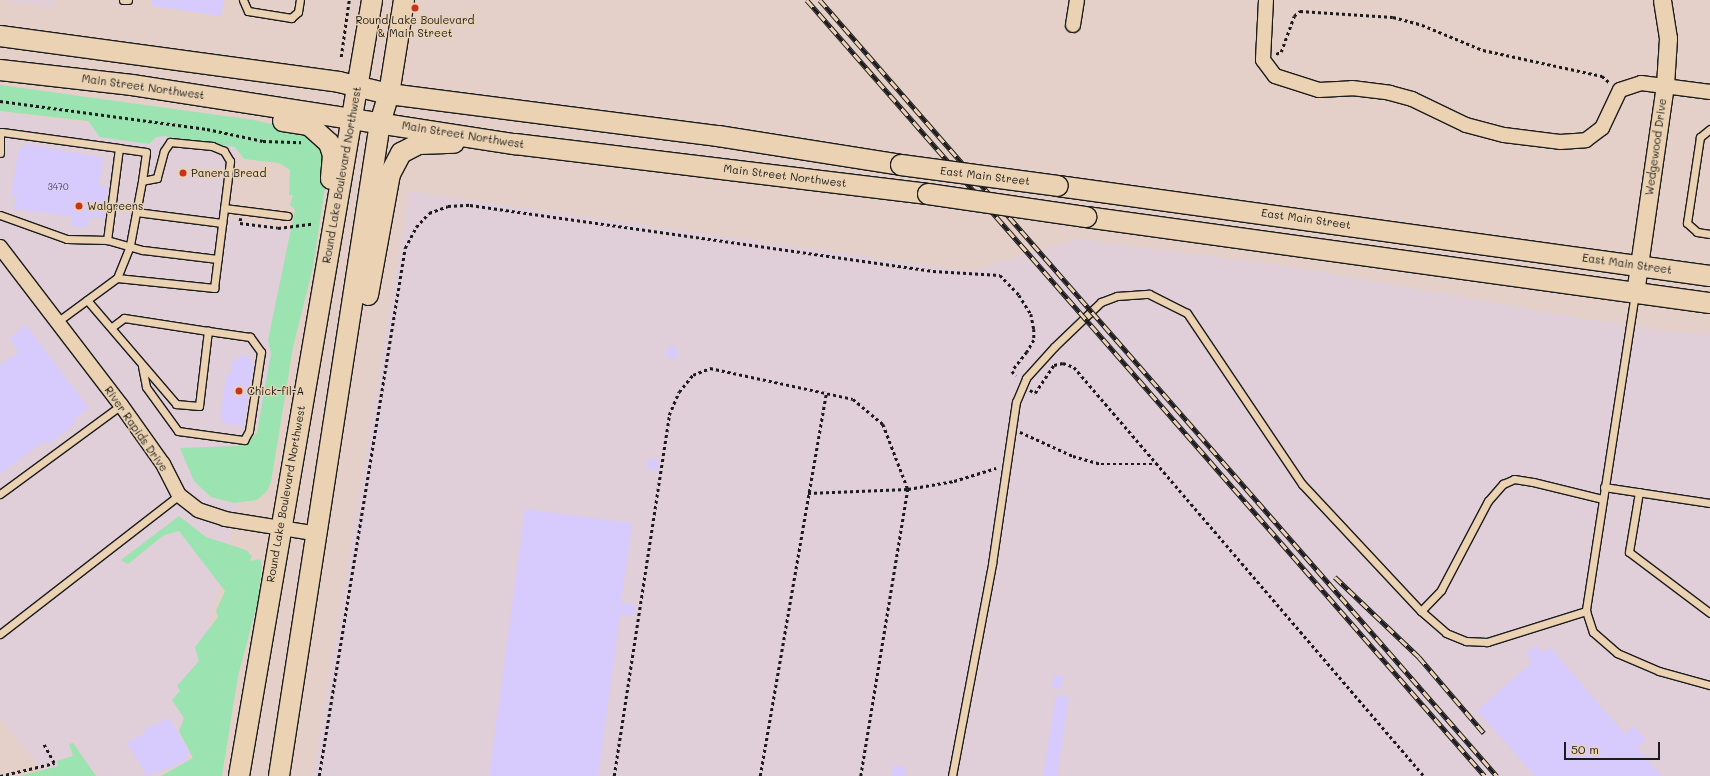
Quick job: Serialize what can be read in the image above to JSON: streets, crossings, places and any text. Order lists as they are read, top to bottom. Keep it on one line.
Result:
{"streets":{"main road":["Main Street Northwest","Round Lake Boulevard Northwest","East Main Street"],"street":["Wedgewood Drive","River Rapids Drive"]},"crossings":[["Main Street Northwest","Wedgewood Drive"],["Main Street Northwest","Round Lake Boulevard Northwest"],["Wedgewood Drive","East Main Street"],["Round Lake Boulevard Northwest","River Rapids Drive"]],"places":["Round Lake Boulevard & Main Street","Panera Bread","Walgreens","Chick-fil-A"],"house_numbers":["3470"],"scale_bar":"50 m"}
